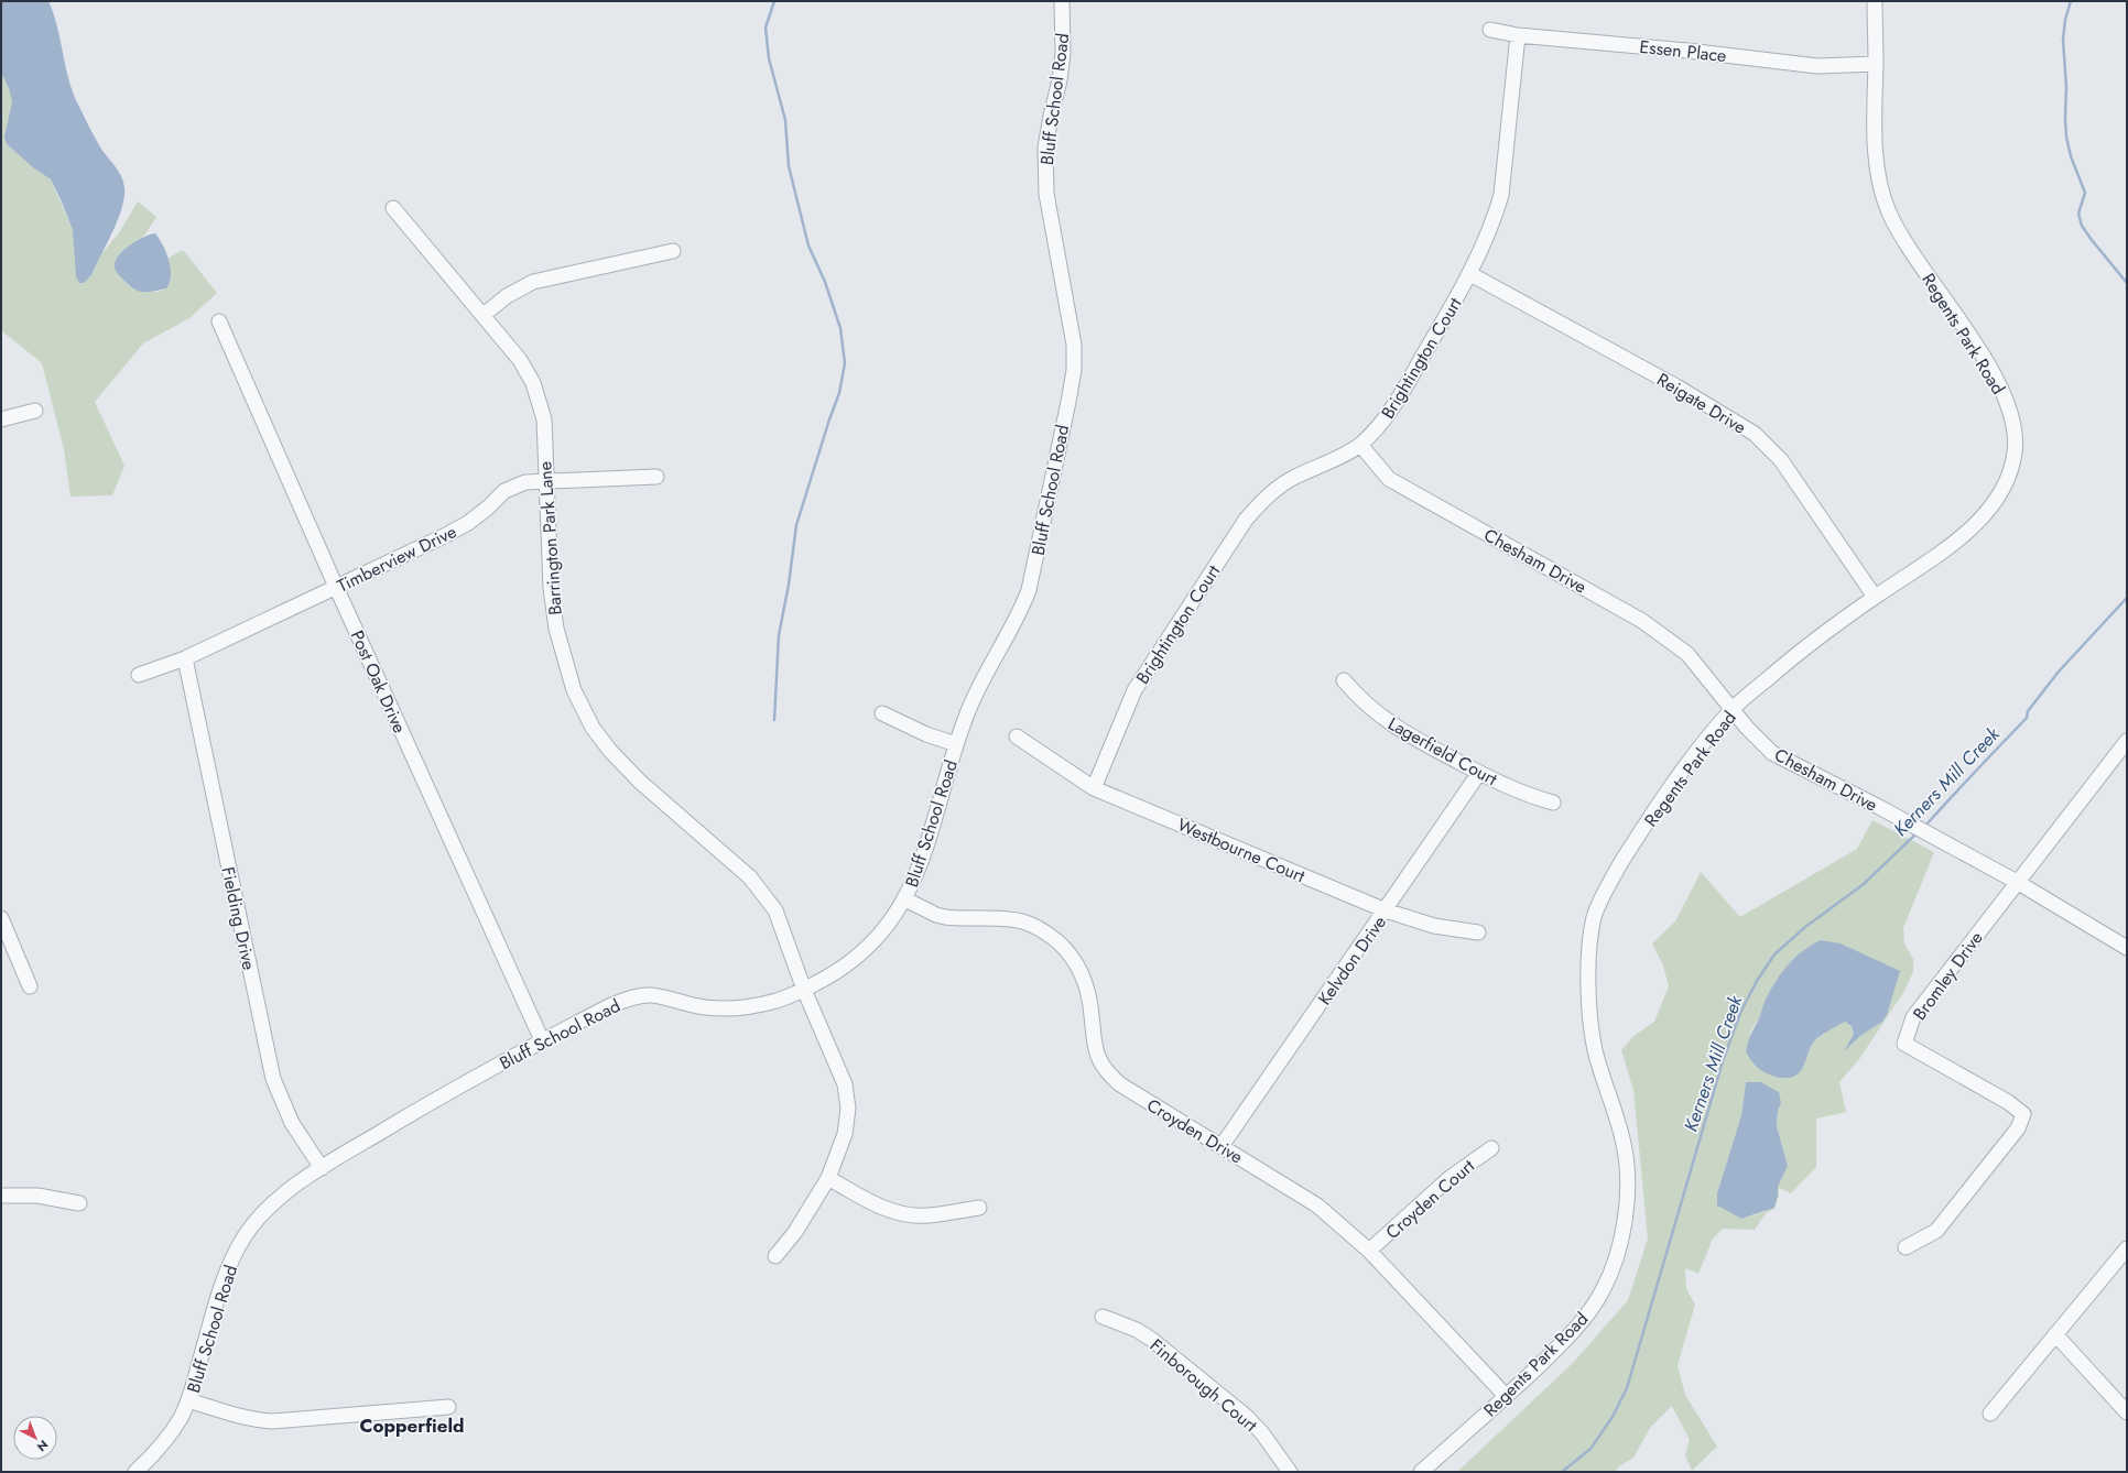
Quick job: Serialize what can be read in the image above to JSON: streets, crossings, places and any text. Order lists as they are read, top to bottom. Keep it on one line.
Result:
{"streets":{"street":["Essen Place","Bluff School Road","Regents Park Road","Brightington Court","Reigate Drive","Barrington Park Lane","Timberview Drive","Chesham Drive","Post Oak Drive","Lagerfield Court","Westbourne Court","Fielding Drive","Kelvdon Drive","Bromley Drive","Croyden Drive","Croyden Court","Finborough Court"]},"crossings":[["Essen Place","Regents Park Road"],["Essen Place","Brightington Court"],["Bluff School Road","Barrington Park Lane"],["Bluff School Road","Post Oak Drive"],["Bluff School Road","Fielding Drive"],["Bluff School Road","Croyden Drive"],["Regents Park Road","Reigate Drive"],["Regents Park Road","Chesham Drive"],["Regents Park Road","Croyden Drive"],["Brightington Court","Reigate Drive"],["Brightington Court","Chesham Drive"],["Brightington Court","Westbourne Court"],["Barrington Park Lane","Timberview Drive"],["Timberview Drive","Post Oak Drive"],["Timberview Drive","Fielding Drive"],["Chesham Drive","Bromley Drive"],["Lagerfield Court","Kelvdon Drive"],["Westbourne Court","Kelvdon Drive"],["Kelvdon Drive","Croyden Drive"],["Croyden Drive","Croyden Court"]],"districts":["Copperfield"],"water":["Kerners Mill Creek"],"north":"bottom right"}
